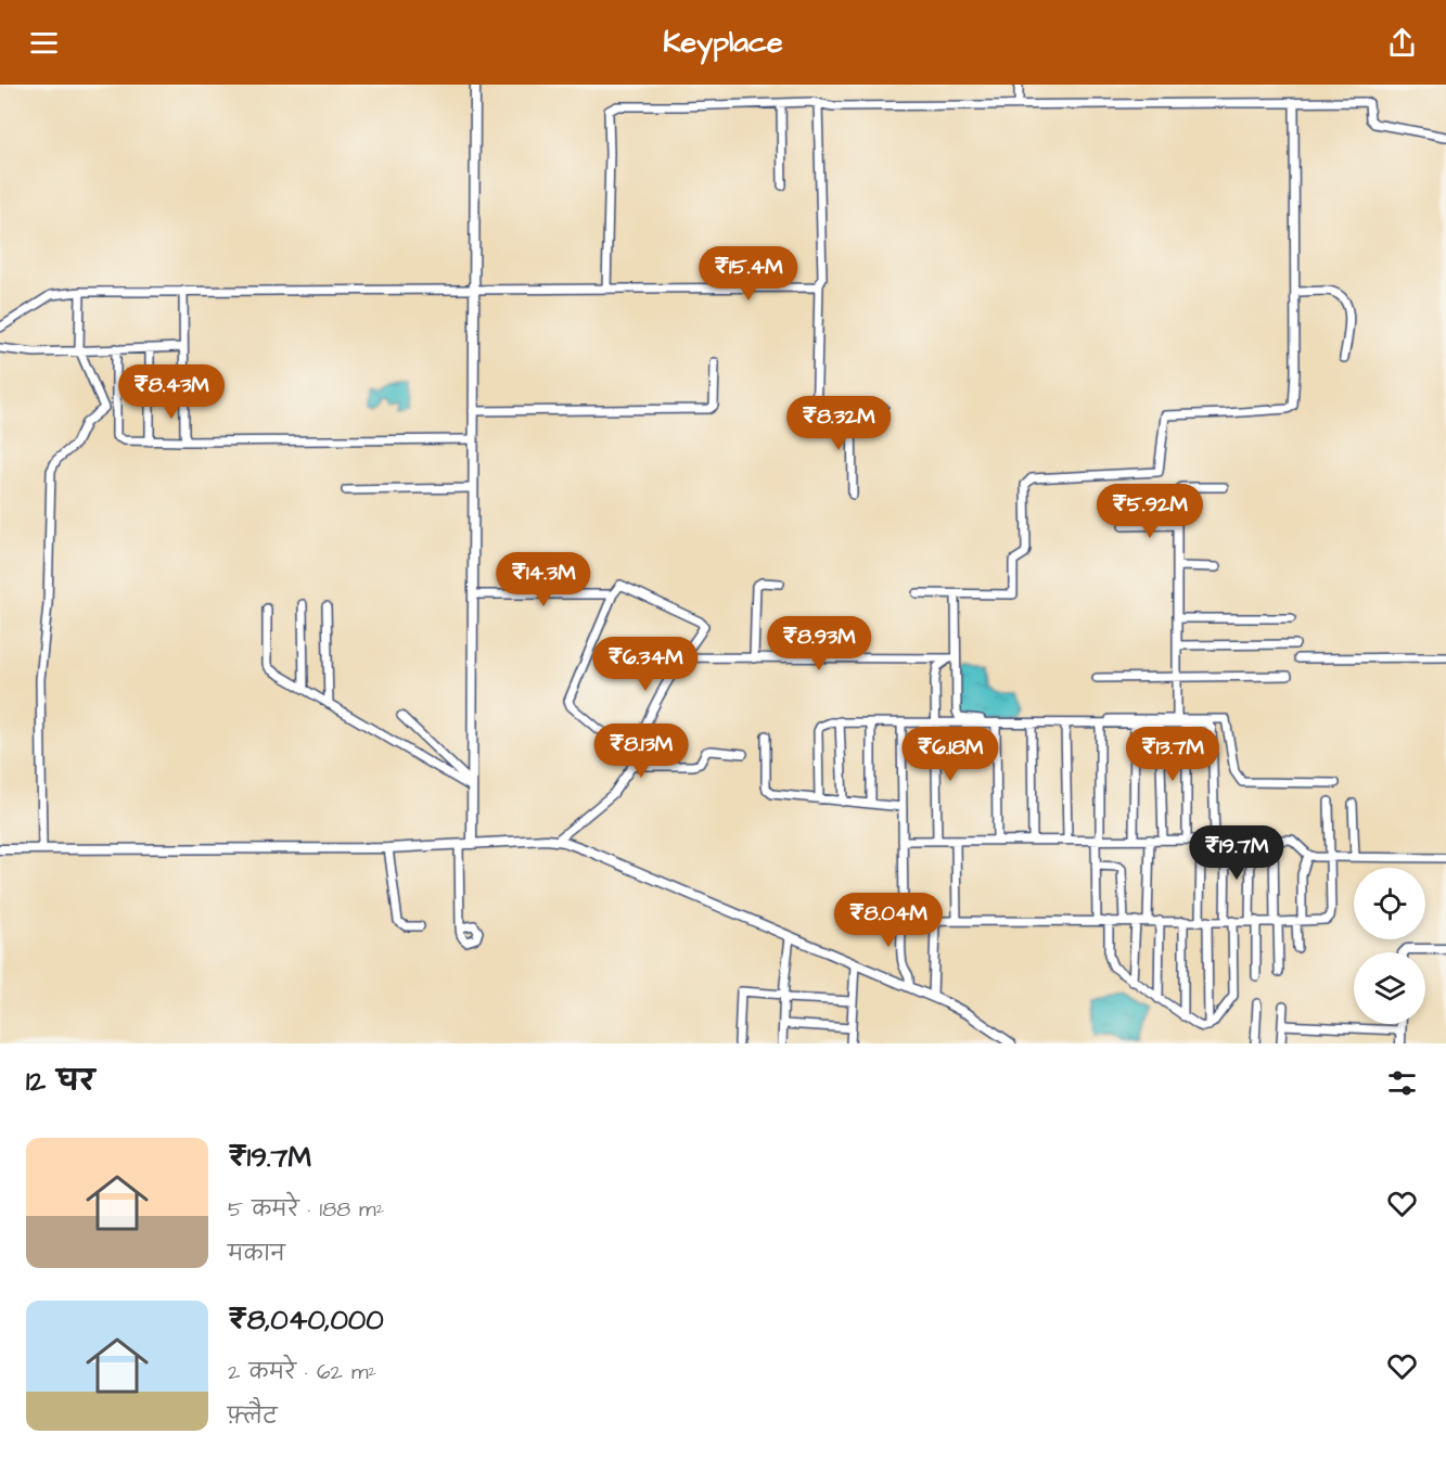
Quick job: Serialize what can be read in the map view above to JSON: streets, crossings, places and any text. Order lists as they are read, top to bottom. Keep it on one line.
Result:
{"page":{"header":"Keyplace","price":["₹15.4M","₹8.43M","₹8.32M","₹5.92M","₹14.3M","₹8.93M","₹6.34M","₹8.13M","₹6.18M","₹13.7M","₹19.7M","₹8.04M"],"heading":"12 घर","list":[{"name":"₹19.7M","note":"5 कमरे · 188 m² · मकान"},{"name":"₹8,040,000","note":"2 कमरे · 62 m² · फ़्लैट"}]}}
